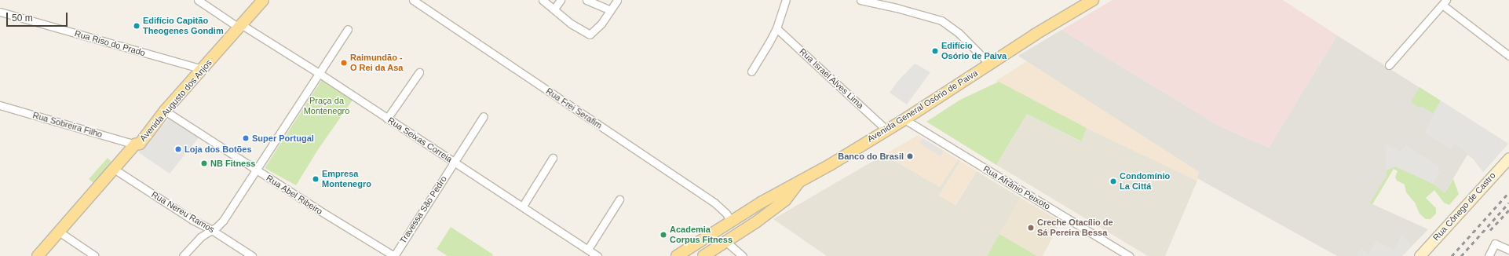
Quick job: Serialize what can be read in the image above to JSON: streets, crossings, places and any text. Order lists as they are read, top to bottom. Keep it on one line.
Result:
{"streets":{"main road":["Avenida Augusto dos Anjos","Avenida General Osório de Paiva","Rua Cônego de Castro"],"street":["Rua Riso do Prado","Rua Israel Alves Lima","Rua Frei Serafim","Rua Sobreira Filho","Rua Seixas Correia","Rua Afrânio Peixoto","Rua Abel Ribeiro","Travessa São Pedro","Rua Nereu Ramos"]},"crossings":[["Rua Riso do Prado","Avenida Augusto dos Anjos"],["Rua Israel Alves Lima","Avenida General Osório de Paiva"],["Avenida Augusto dos Anjos","Rua Sobreira Filho"],["Avenida Augusto dos Anjos","Rua Seixas Correia"],["Avenida Augusto dos Anjos","Rua Abel Ribeiro"],["Avenida Augusto dos Anjos","Rua Nereu Ramos"],["Avenida General Osório de Paiva","Rua Frei Serafim"],["Avenida General Osório de Paiva","Rua Afrânio Peixoto"],["Rua Seixas Correia","Travessa São Pedro"],["Rua Abel Ribeiro","Travessa São Pedro"]],"parks":["Praça da Montenegro"],"places":["Edifício Capitão Theogenes Gondim","Edifício Osório de Paiva","Raimundão - O Rei da Asa","Super Portugal","Loja dos Botões","Banco do Brasil","NB Fitness","Empresa Montenegro","Condomínio La Cittá","Creche Otacílio de Sá Pereira Bessa","Academia Corpus Fitness"],"scale_bar":"50 m"}
